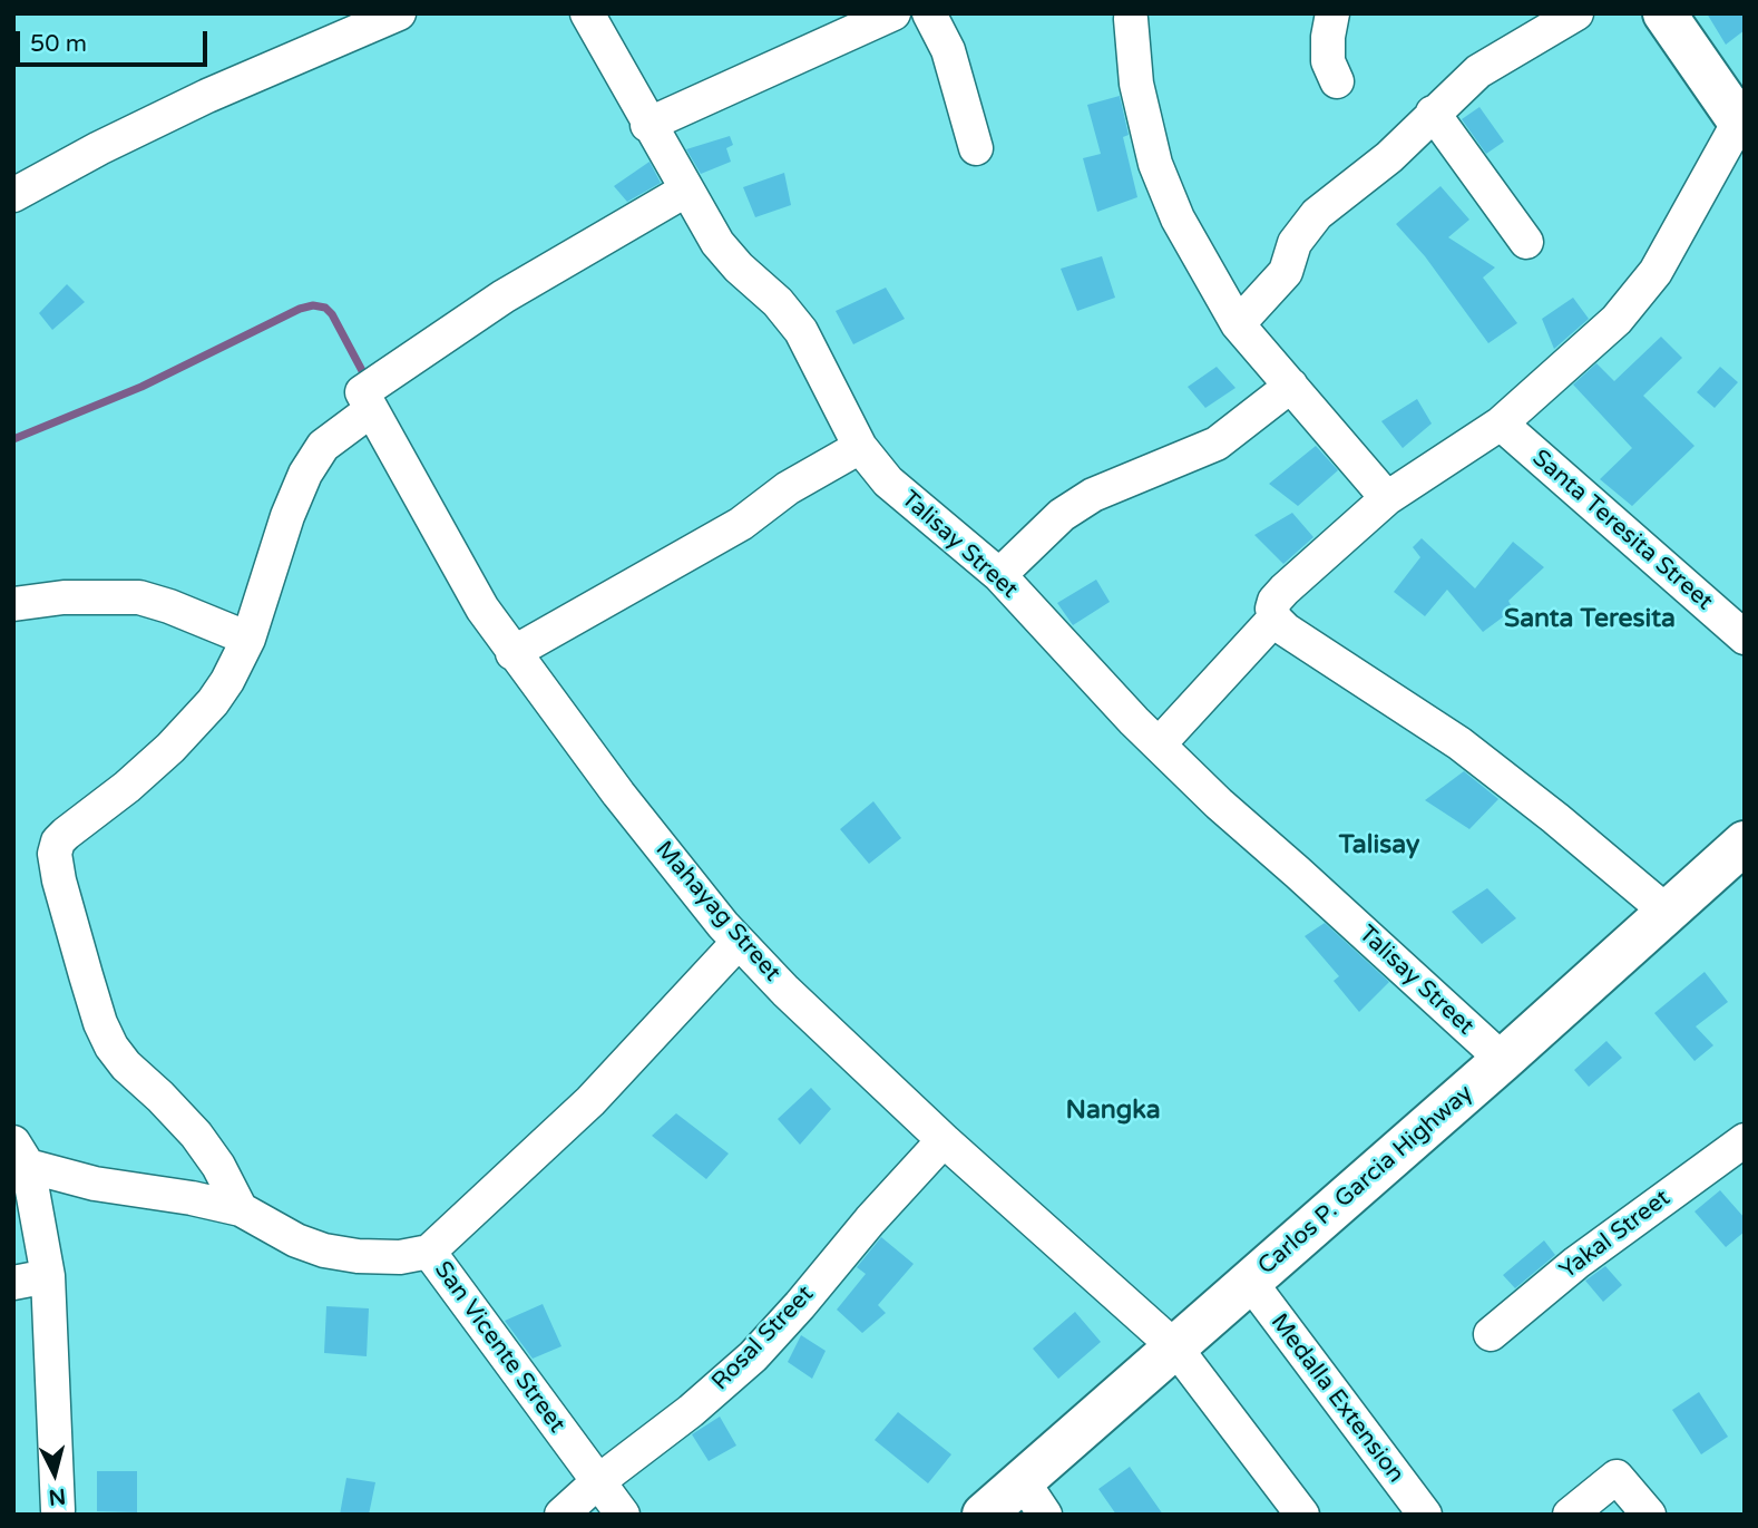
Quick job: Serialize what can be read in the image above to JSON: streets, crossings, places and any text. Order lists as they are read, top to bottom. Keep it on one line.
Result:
{"streets":{"main road":["Carlos P. Garcia Highway"],"street":["Santa Teresita Street","Talisay Street","Mahayag Street","Yakal Street","Rosal Street","San Vicente Street","Medalla Extension"]},"crossings":[["Talisay Street","Carlos P. Garcia Highway"],["Mahayag Street","Carlos P. Garcia Highway"],["Mahayag Street","Rosal Street"],["Carlos P. Garcia Highway","Medalla Extension"],["Rosal Street","San Vicente Street"]],"districts":["Santa Teresita","Talisay","Nangka"],"scale_bar":"50 m","north":"bottom"}
